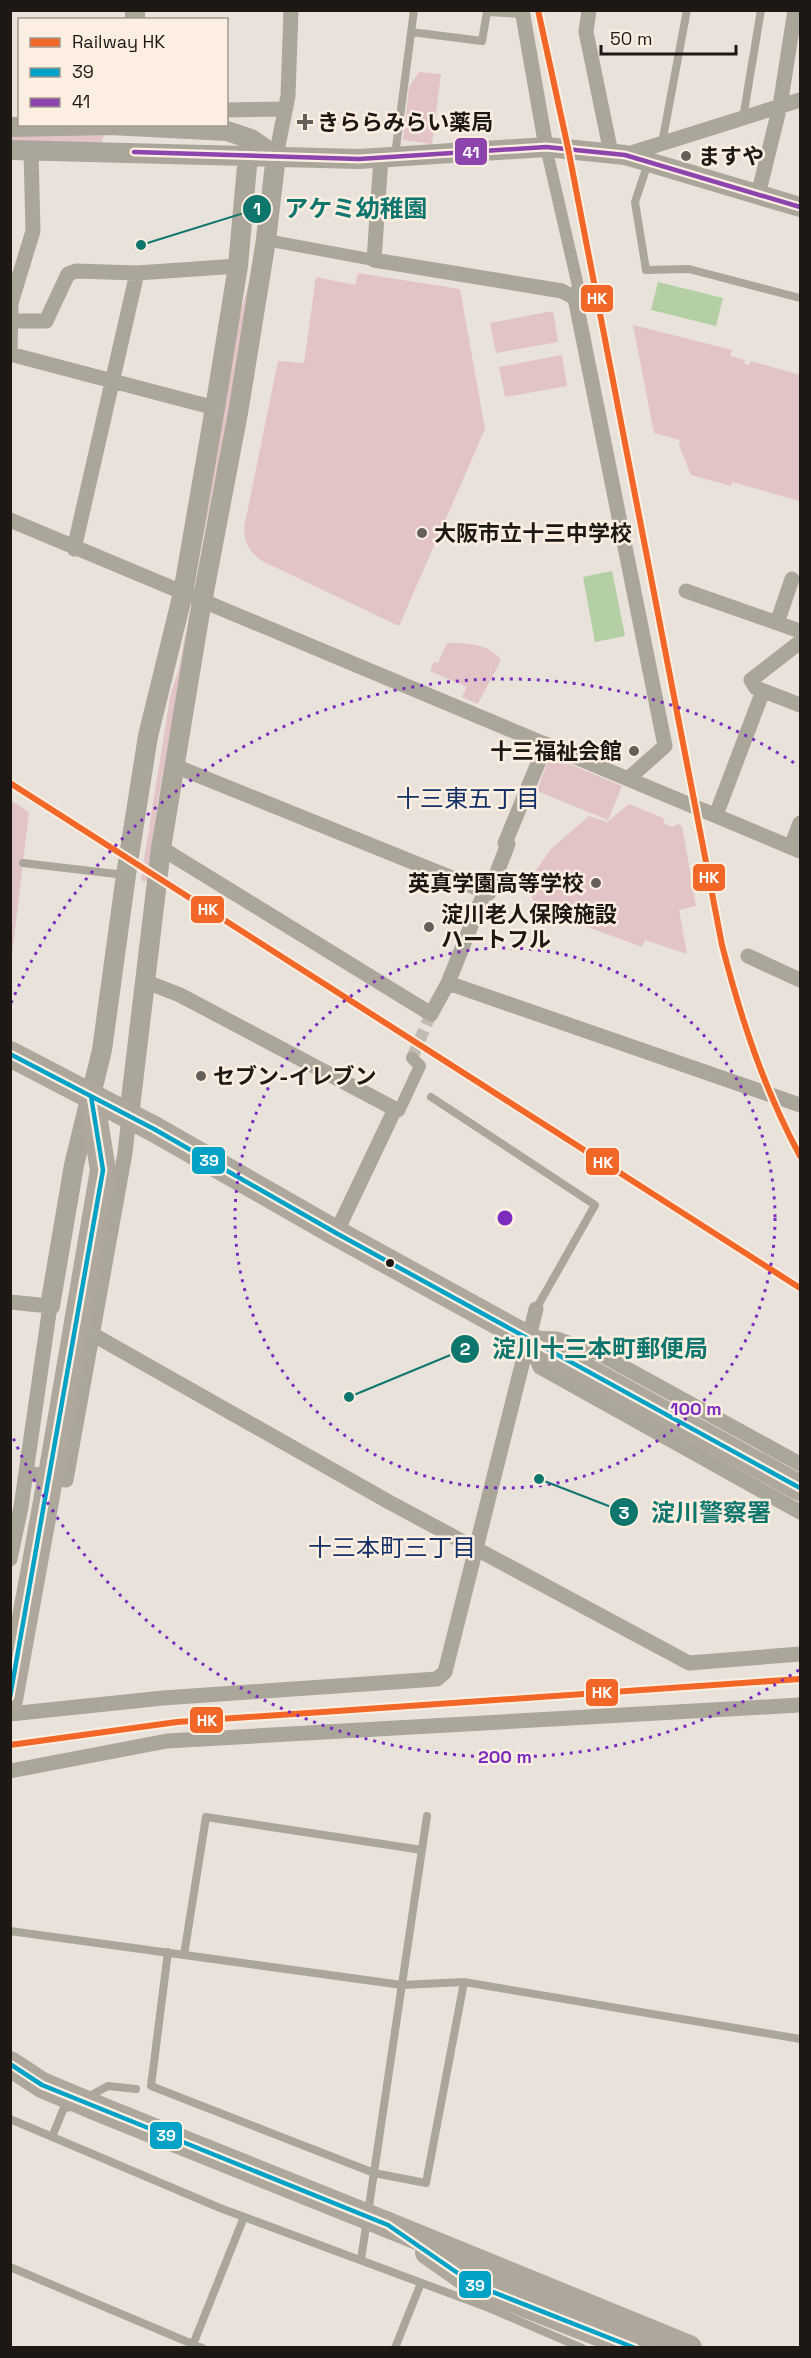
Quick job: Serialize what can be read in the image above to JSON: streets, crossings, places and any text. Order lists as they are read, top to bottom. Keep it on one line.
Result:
{"districts":["十三東五丁目","十三本町三丁目"],"places":{"health":["きららみらい薬局"],"other":["ますや","アケミ幼稚園","大阪市立十三中学校","十三福祉会館","英真学園高等学校","淀川老人保険施設 ハートフル","セブン-イレブン","淀川十三本町郵便局","淀川警察署"]},"lines":["rail line HK","transit line 41","transit line 39"],"legend":["Railway HK","39","41"],"scale_bar":"50 m","rings":["100 m","200 m"]}
